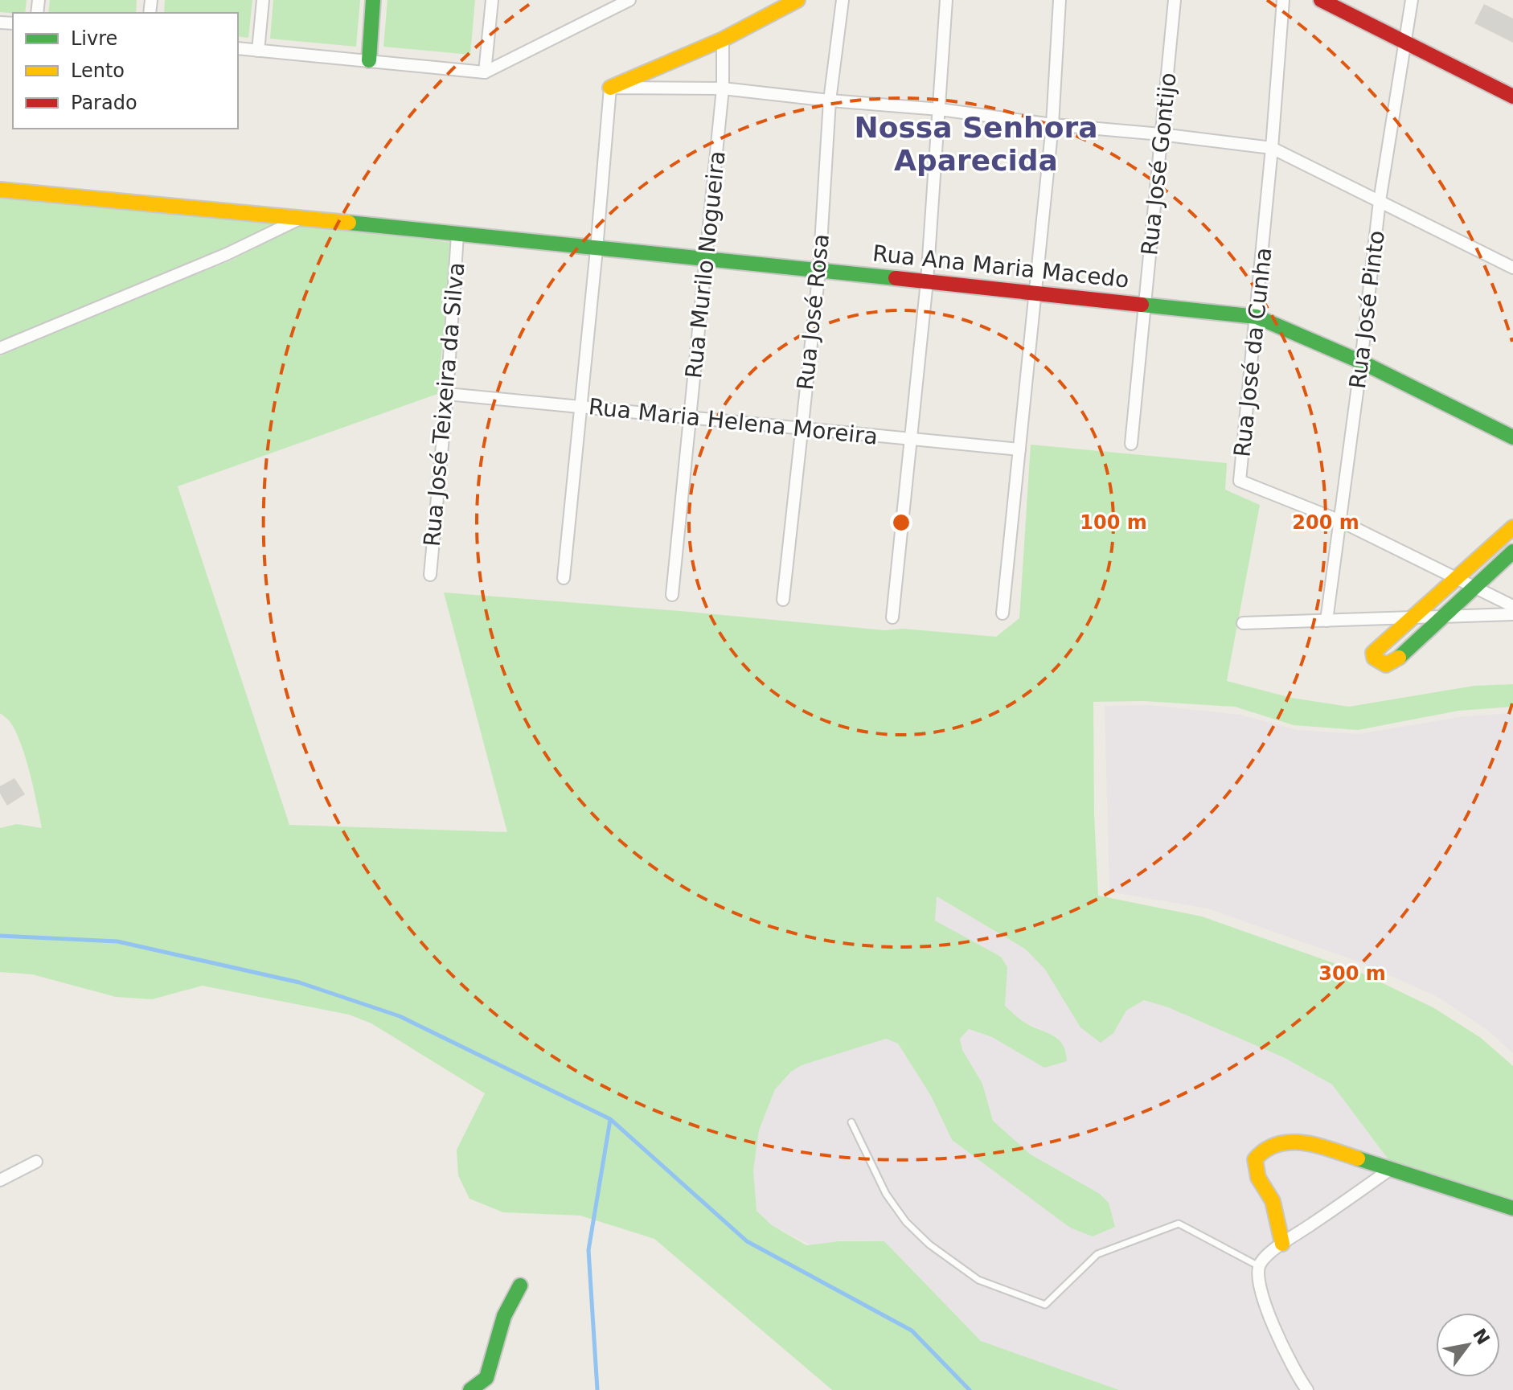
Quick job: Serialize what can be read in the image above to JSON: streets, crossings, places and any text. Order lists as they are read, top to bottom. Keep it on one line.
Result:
{"streets":{"street":["Rua José Gontijo","Rua Murilo Nogueira","Rua Ana Maria Macedo","Rua José Pinto","Rua José Rosa","Rua José da Cunha","Rua José Teixeira da Silva","Rua Maria Helena Moreira"]},"crossings":[["Rua José Gontijo","Rua Ana Maria Macedo"],["Rua Murilo Nogueira","Rua Ana Maria Macedo"],["Rua Murilo Nogueira","Rua Maria Helena Moreira"],["Rua Ana Maria Macedo","Rua José Pinto"],["Rua Ana Maria Macedo","Rua José Rosa"],["Rua Ana Maria Macedo","Rua José da Cunha"],["Rua Ana Maria Macedo","Rua José Teixeira da Silva"],["Rua José Pinto","Rua José da Cunha"],["Rua José Rosa","Rua Maria Helena Moreira"],["Rua José Teixeira da Silva","Rua Maria Helena Moreira"]],"districts":["Nossa Senhora Aparecida"],"legend":["Livre","Lento","Parado"],"north":"top right","rings":["100 m","200 m","300 m"]}
